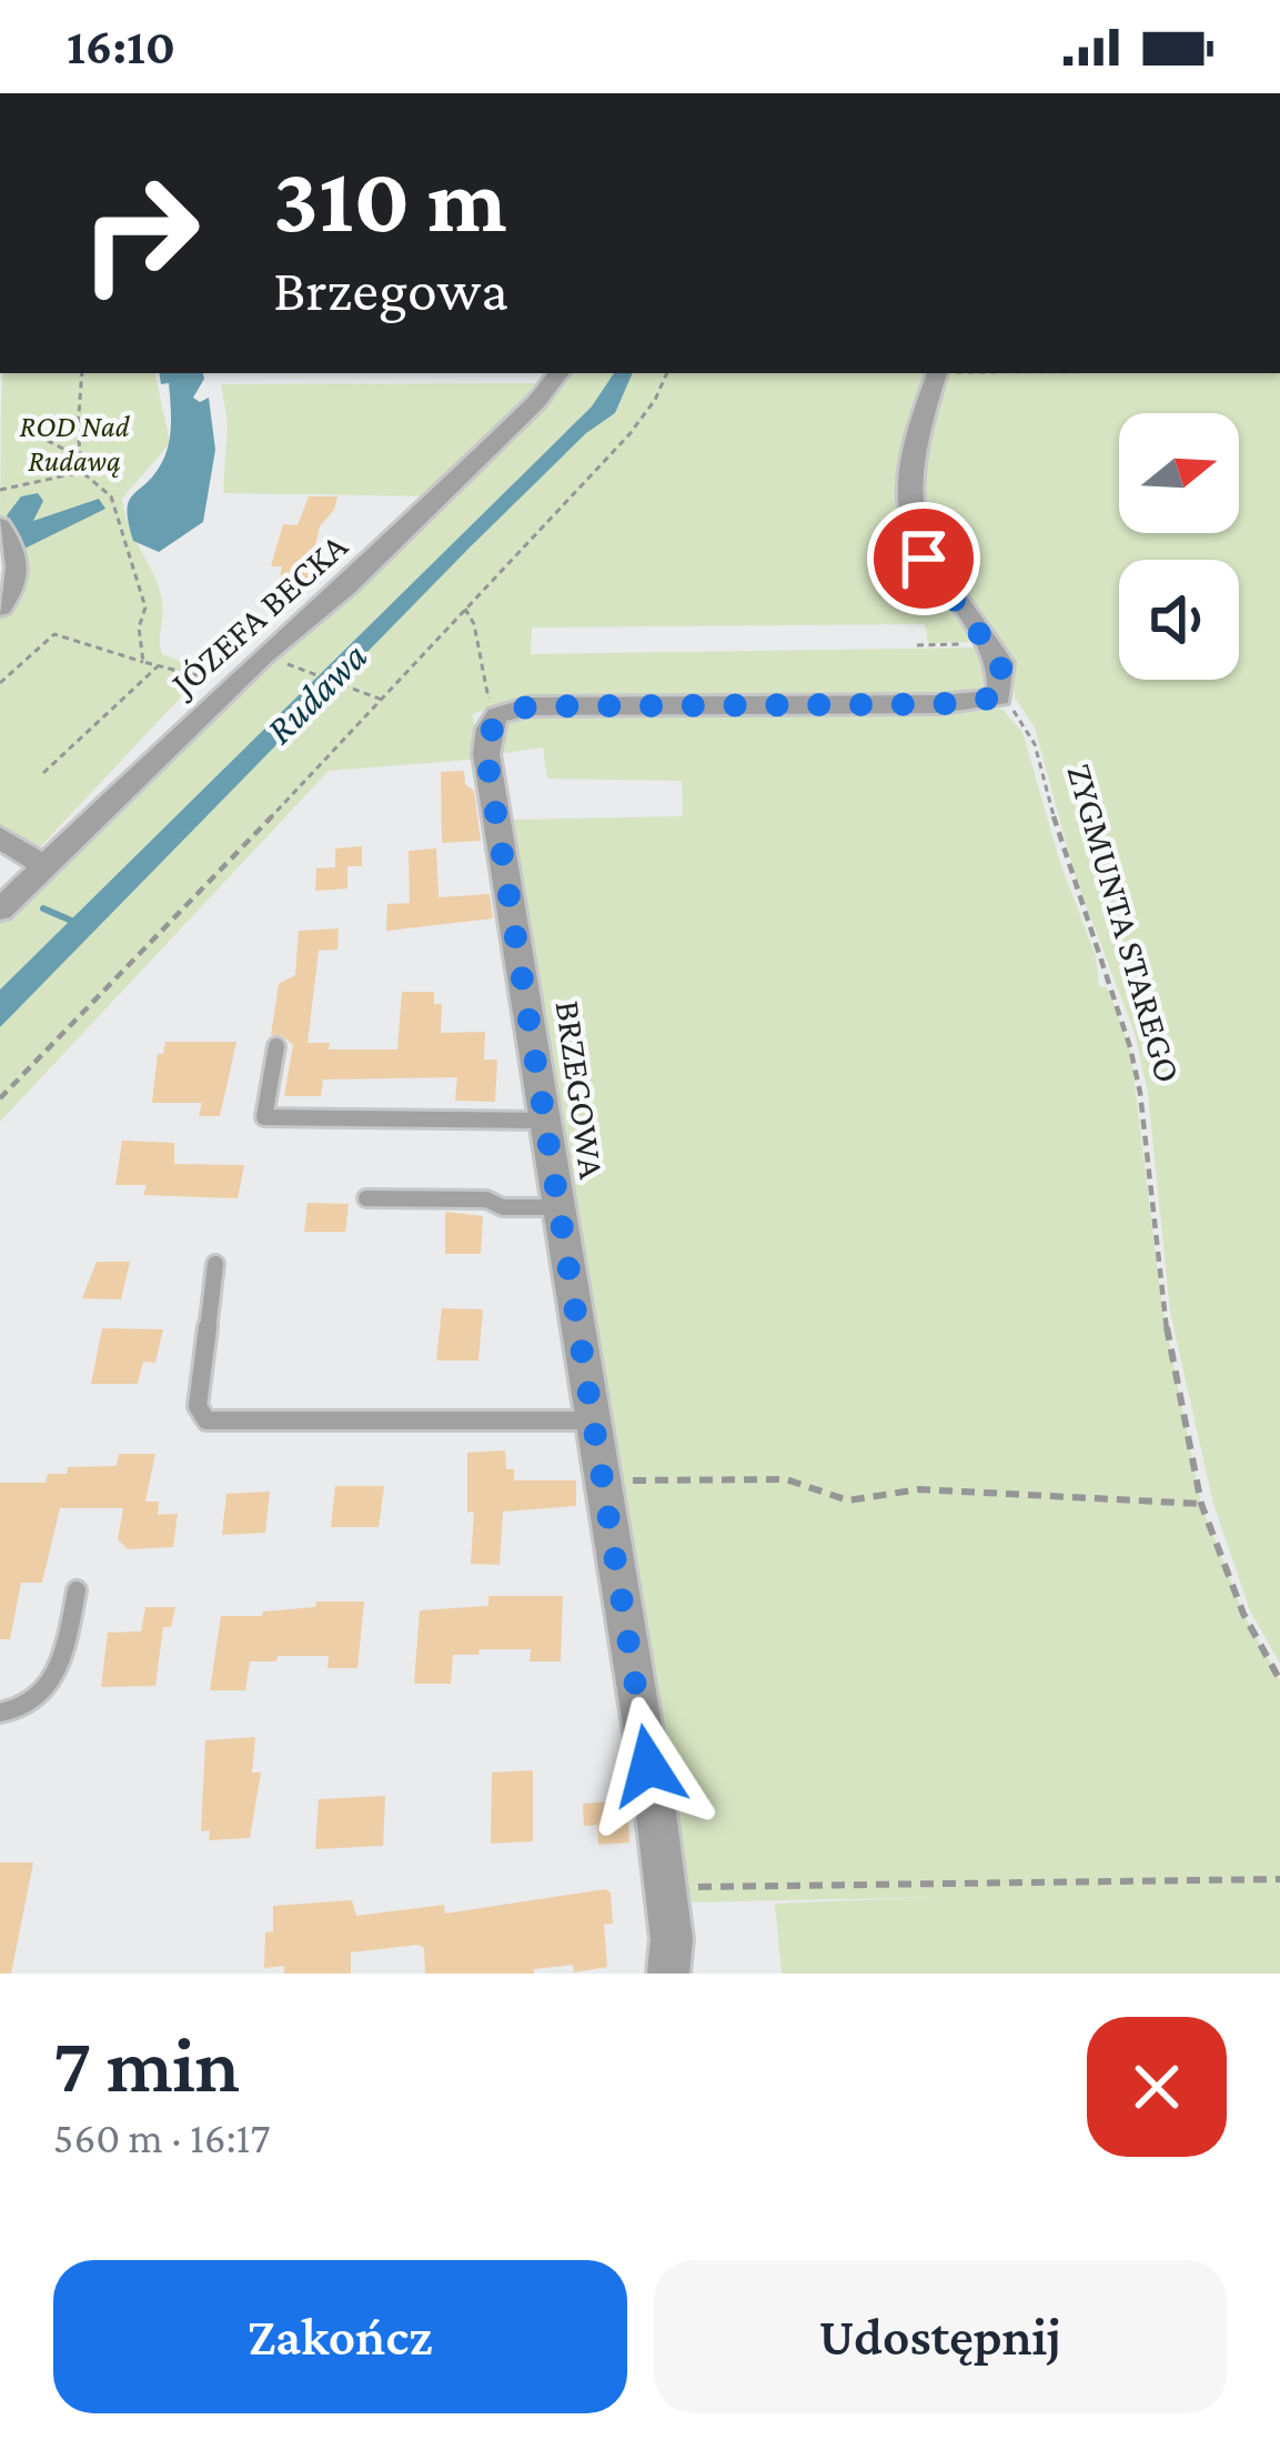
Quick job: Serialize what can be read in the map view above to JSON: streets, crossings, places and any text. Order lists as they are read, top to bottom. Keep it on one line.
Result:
{"streets":{"street":["JÓZEFA BECKA","BRZEGOWA"],"path":["ZYGMUNTA STAREGO"]},"water":["Rudawa"],"parks":["ROD Nad Rudawą"],"north":"right","page":{"status":"16:10","turn":["310 m","Brzegowa"],"heading":["7 min","560 m · 16:17"],"buttons":["Zakończ","Udostępnij"]}}
